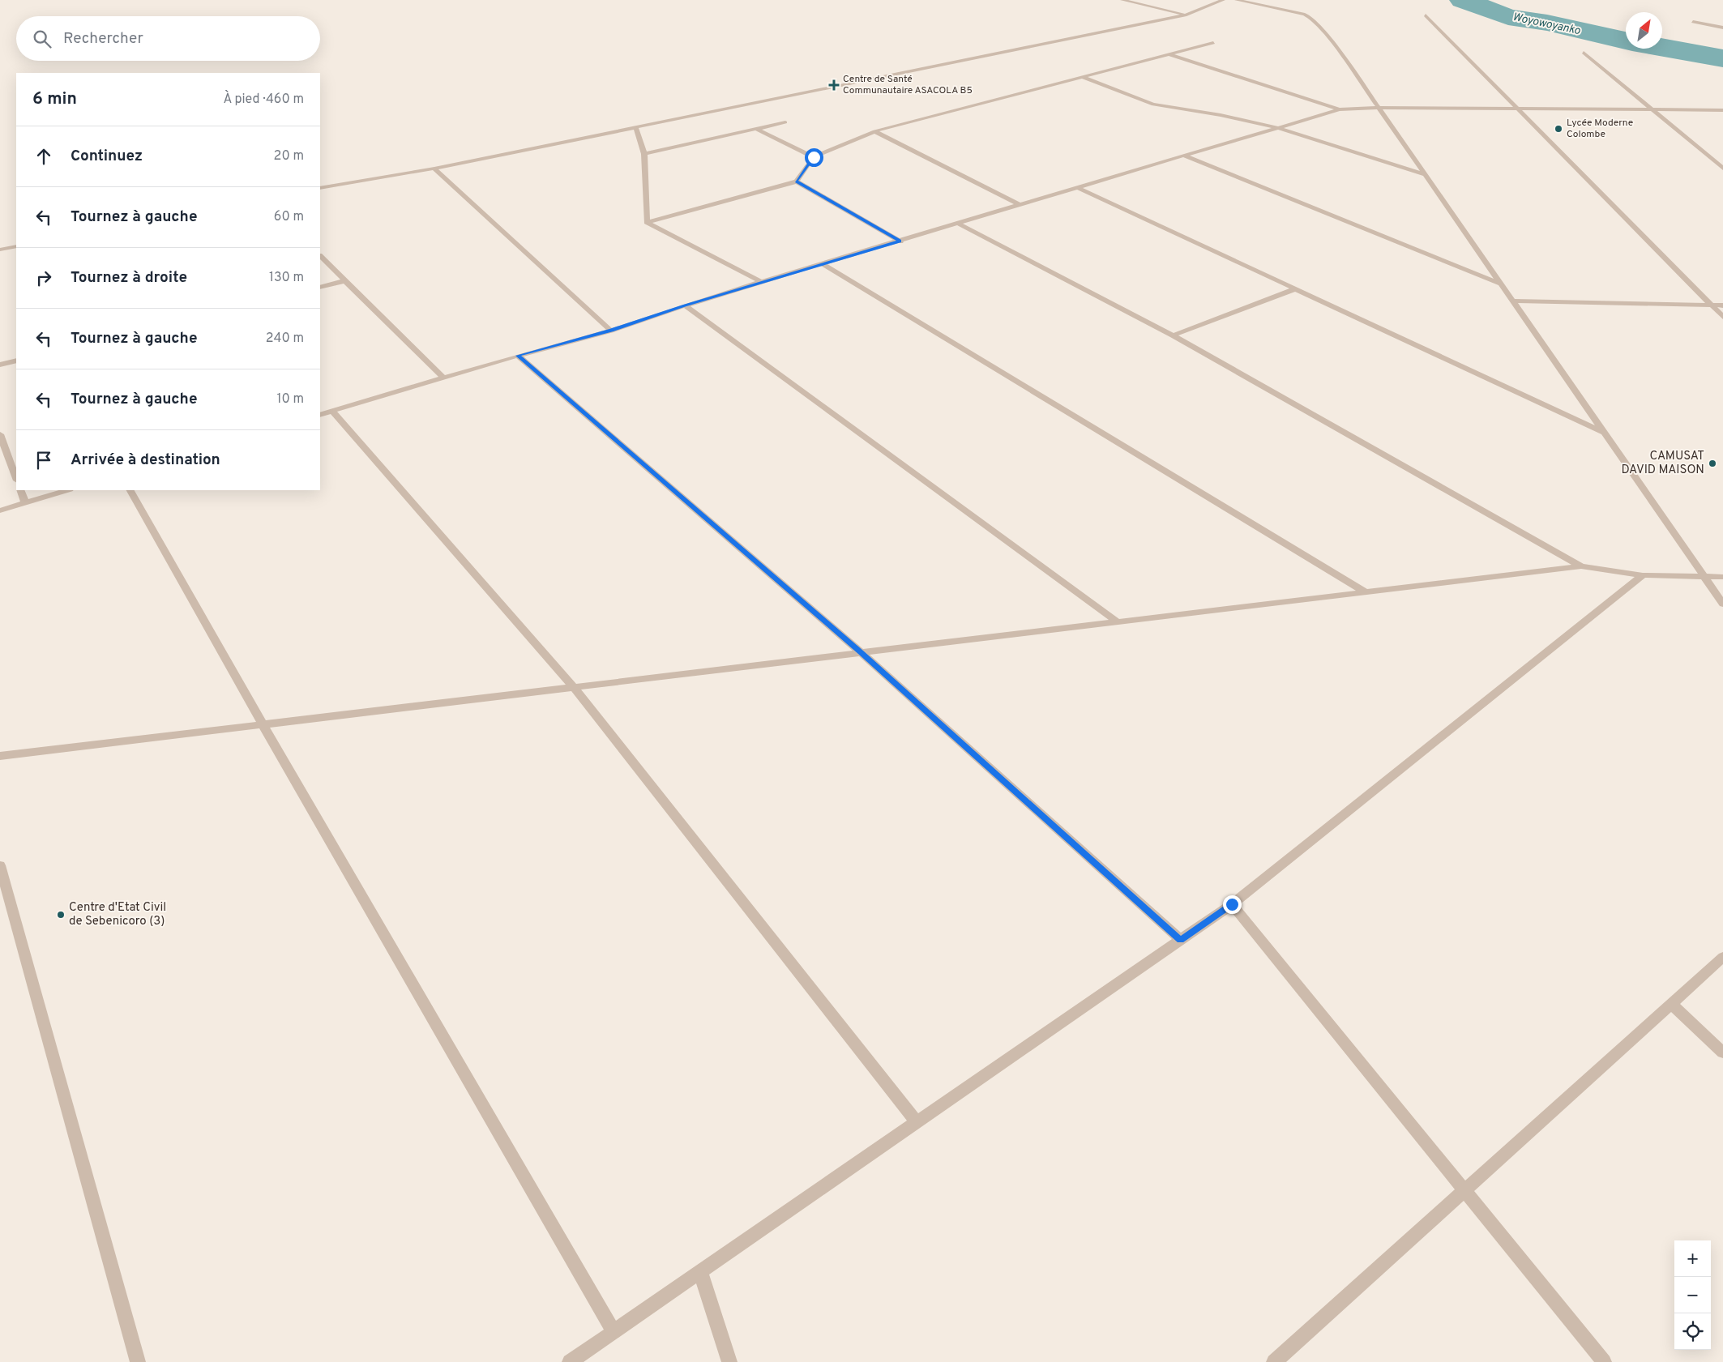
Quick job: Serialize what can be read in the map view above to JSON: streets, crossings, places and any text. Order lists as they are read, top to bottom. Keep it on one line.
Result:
{"water":["Woyowoyanko"],"places":{"health":["Centre de Santé Communautaire ASACOLA B5"],"other":["Lycée Moderne Colombe","CAMUSAT DAVID MAISON","Centre d'Etat Civil de Sebenicoro (3)"]},"north":"top right","page":{"search":"Rechercher","heading":["6 min","À pied · 460 m"],"list":[["Continuez","20 m"],["Tournez à gauche","60 m"],["Tournez à droite","130 m"],["Tournez à gauche","240 m"],["Tournez à gauche","10 m"],"Arrivée à destination"],"map_buttons":["+","−"]}}
